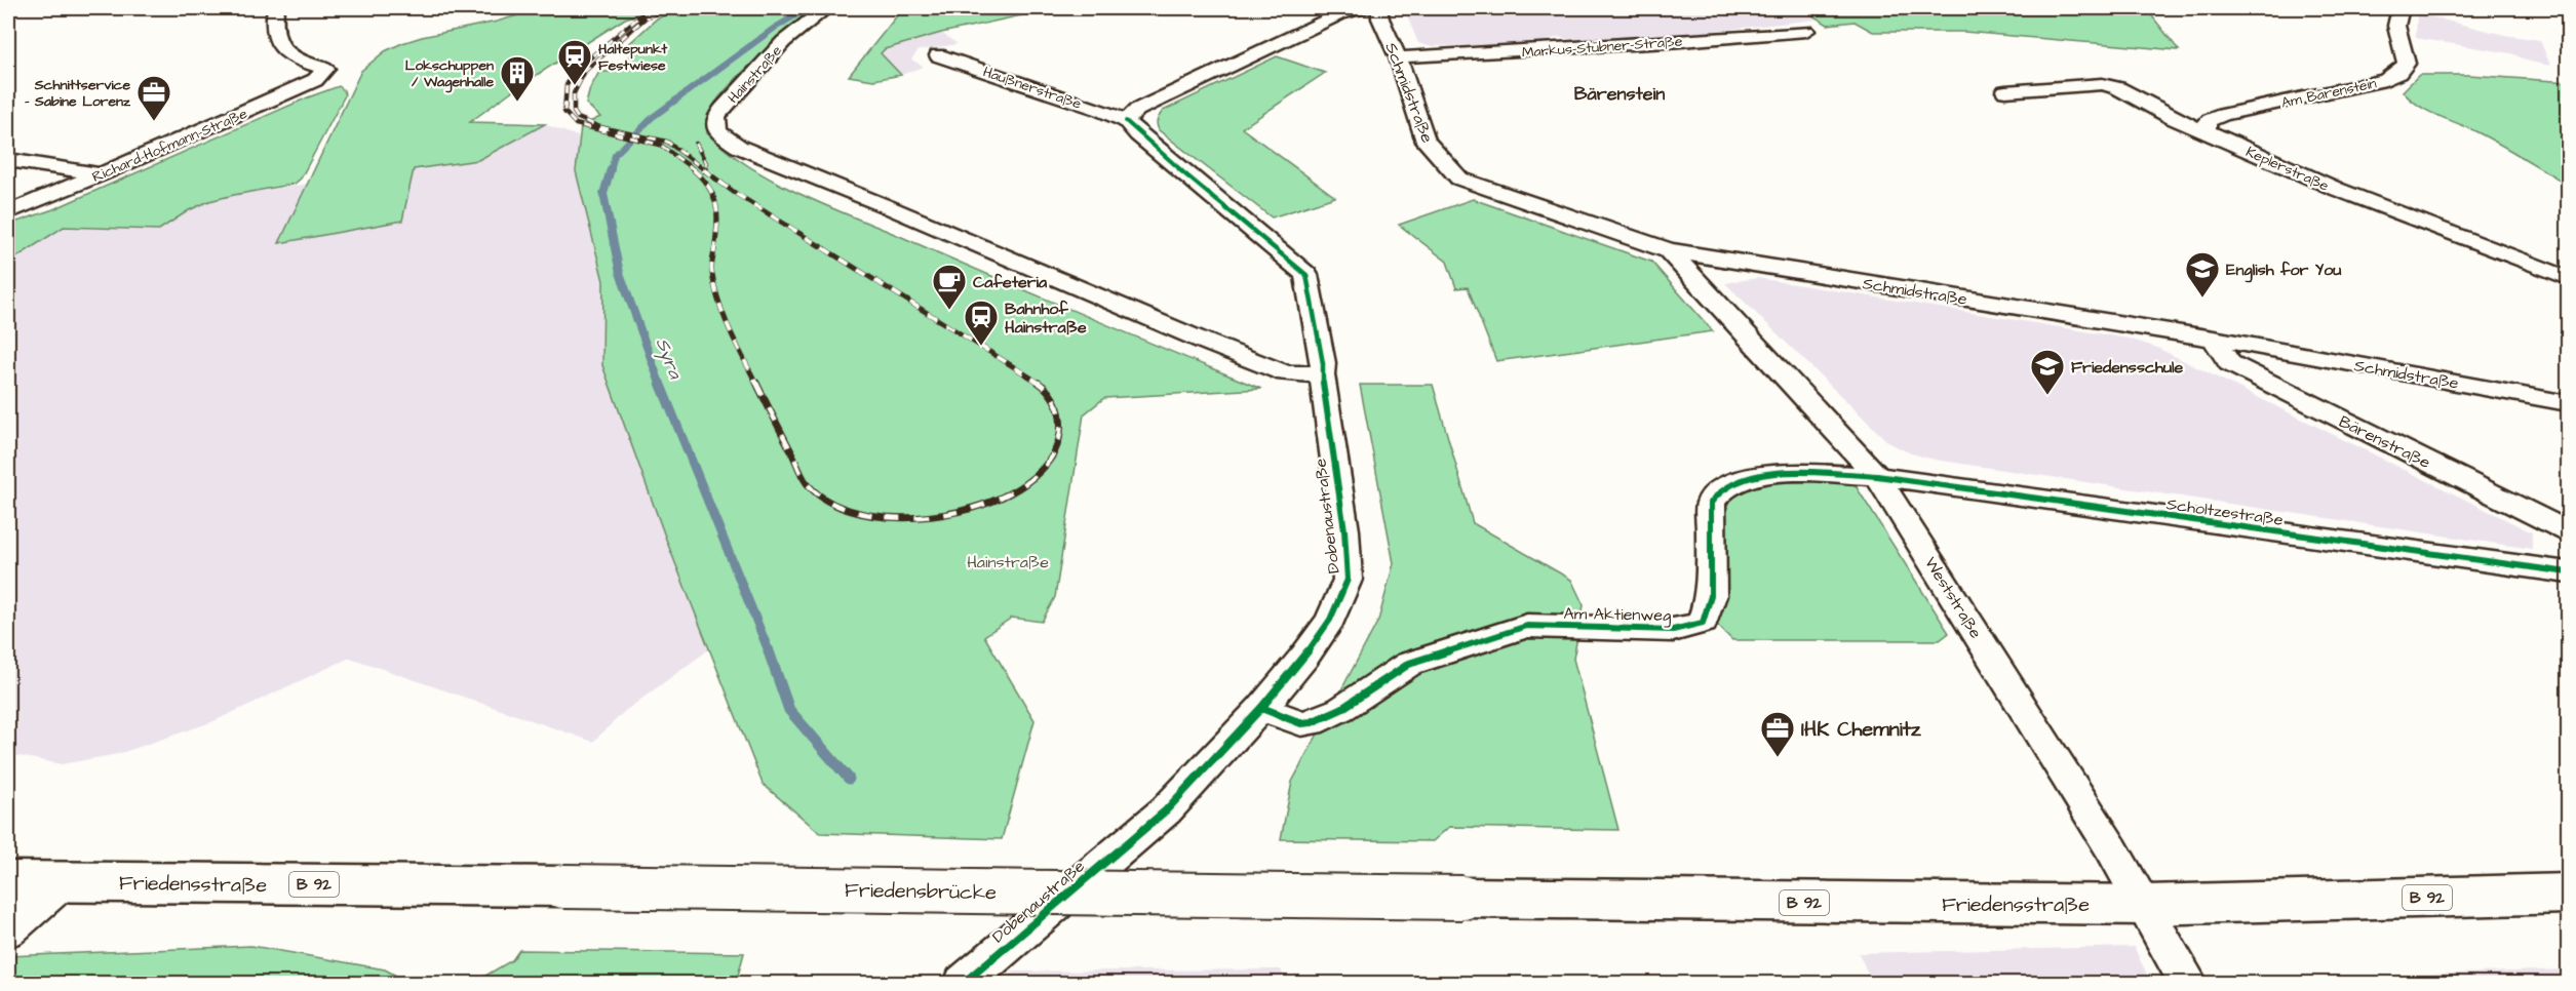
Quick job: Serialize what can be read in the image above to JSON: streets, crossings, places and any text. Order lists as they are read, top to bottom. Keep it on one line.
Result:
{"streets":{"main road":["Friedensstraße","B 92","Friedensbrücke"],"street":["Markus-Stübner-Straße","Hainstraße","Haußnerstraße","Schmidstraße","Am Bärenstein","Richard-Hofmann-Straße","Keplerstraße","Bärenstraße","Scholtzestraße","Dobenaustraße","Weststraße","Am Aktienweg"]},"crossings":[["Markus-Stübner-Straße","Schmidstraße"],["Hainstraße","Dobenaustraße"],["Haußnerstraße","Dobenaustraße"],["Schmidstraße","Bärenstraße"],["Schmidstraße","Weststraße"],["Am Bärenstein","Keplerstraße"],["Scholtzestraße","Weststraße"],["Scholtzestraße","Am Aktienweg"],["Dobenaustraße","Am Aktienweg"],["Weststraße","Am Aktienweg"],["Weststraße","Friedensstraße"],["Friedensstraße","Friedensbrücke"]],"districts":["Bärenstein"],"water":["Syra"],"parks":["Hainstraße"],"places":{"station":["Haltepunkt Festwiese","Bahnhof Hainstraße"],"building":["Lokschuppen / Wagenhalle"],"office":["Schnittservice - Sabine Lorenz","IHK Chemnitz"],"school or university":["English for You","Friedensschule"],"cafe":["Cafeteria"]}}
